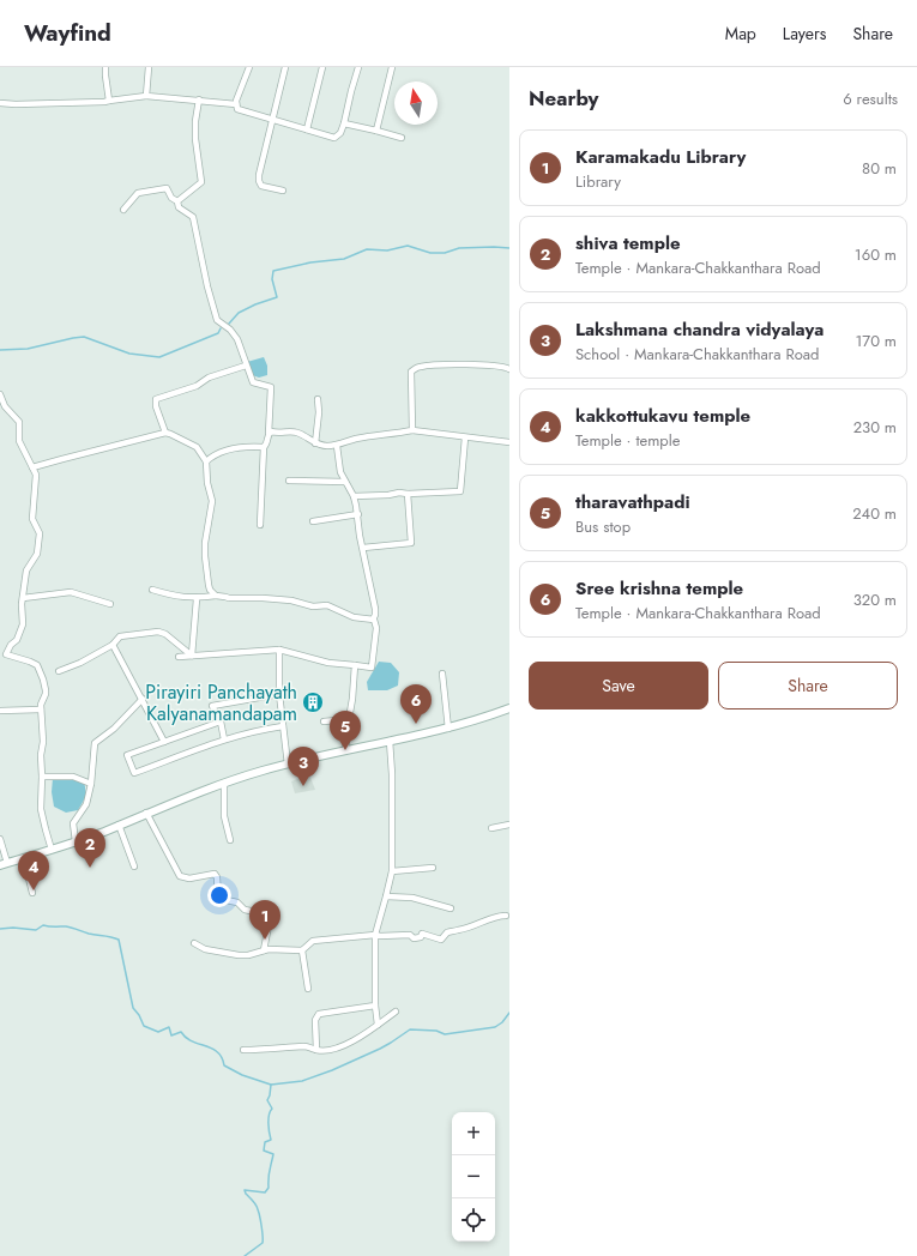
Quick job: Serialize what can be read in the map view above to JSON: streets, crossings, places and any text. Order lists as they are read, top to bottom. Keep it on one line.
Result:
{"places":{"building":["Pirayiri Panchayath Kalyanamandapam"]},"north":"top","page":{"header":"Wayfind","nav":["Map","Layers","Share"],"heading":["Nearby","6 results"],"list":[{"mark":"1","name":"Karamakadu Library","note":"Library","value":"80 m"},{"mark":"2","name":"shiva temple","note":"Temple · Mankara-Chakkanthara Road","value":"160 m"},{"mark":"3","name":"Lakshmana chandra vidyalaya","note":"School · Mankara-Chakkanthara Road","value":"170 m"},{"mark":"4","name":"kakkottukavu temple","note":"Temple · temple","value":"230 m"},{"mark":"5","name":"tharavathpadi","note":"Bus stop","value":"240 m"},{"mark":"6","name":"Sree krishna temple","note":"Temple · Mankara-Chakkanthara Road","value":"320 m"}],"buttons":["Save","Share"],"pins":["6","5","3","2","4","1"],"map_buttons":["+","−"]}}
